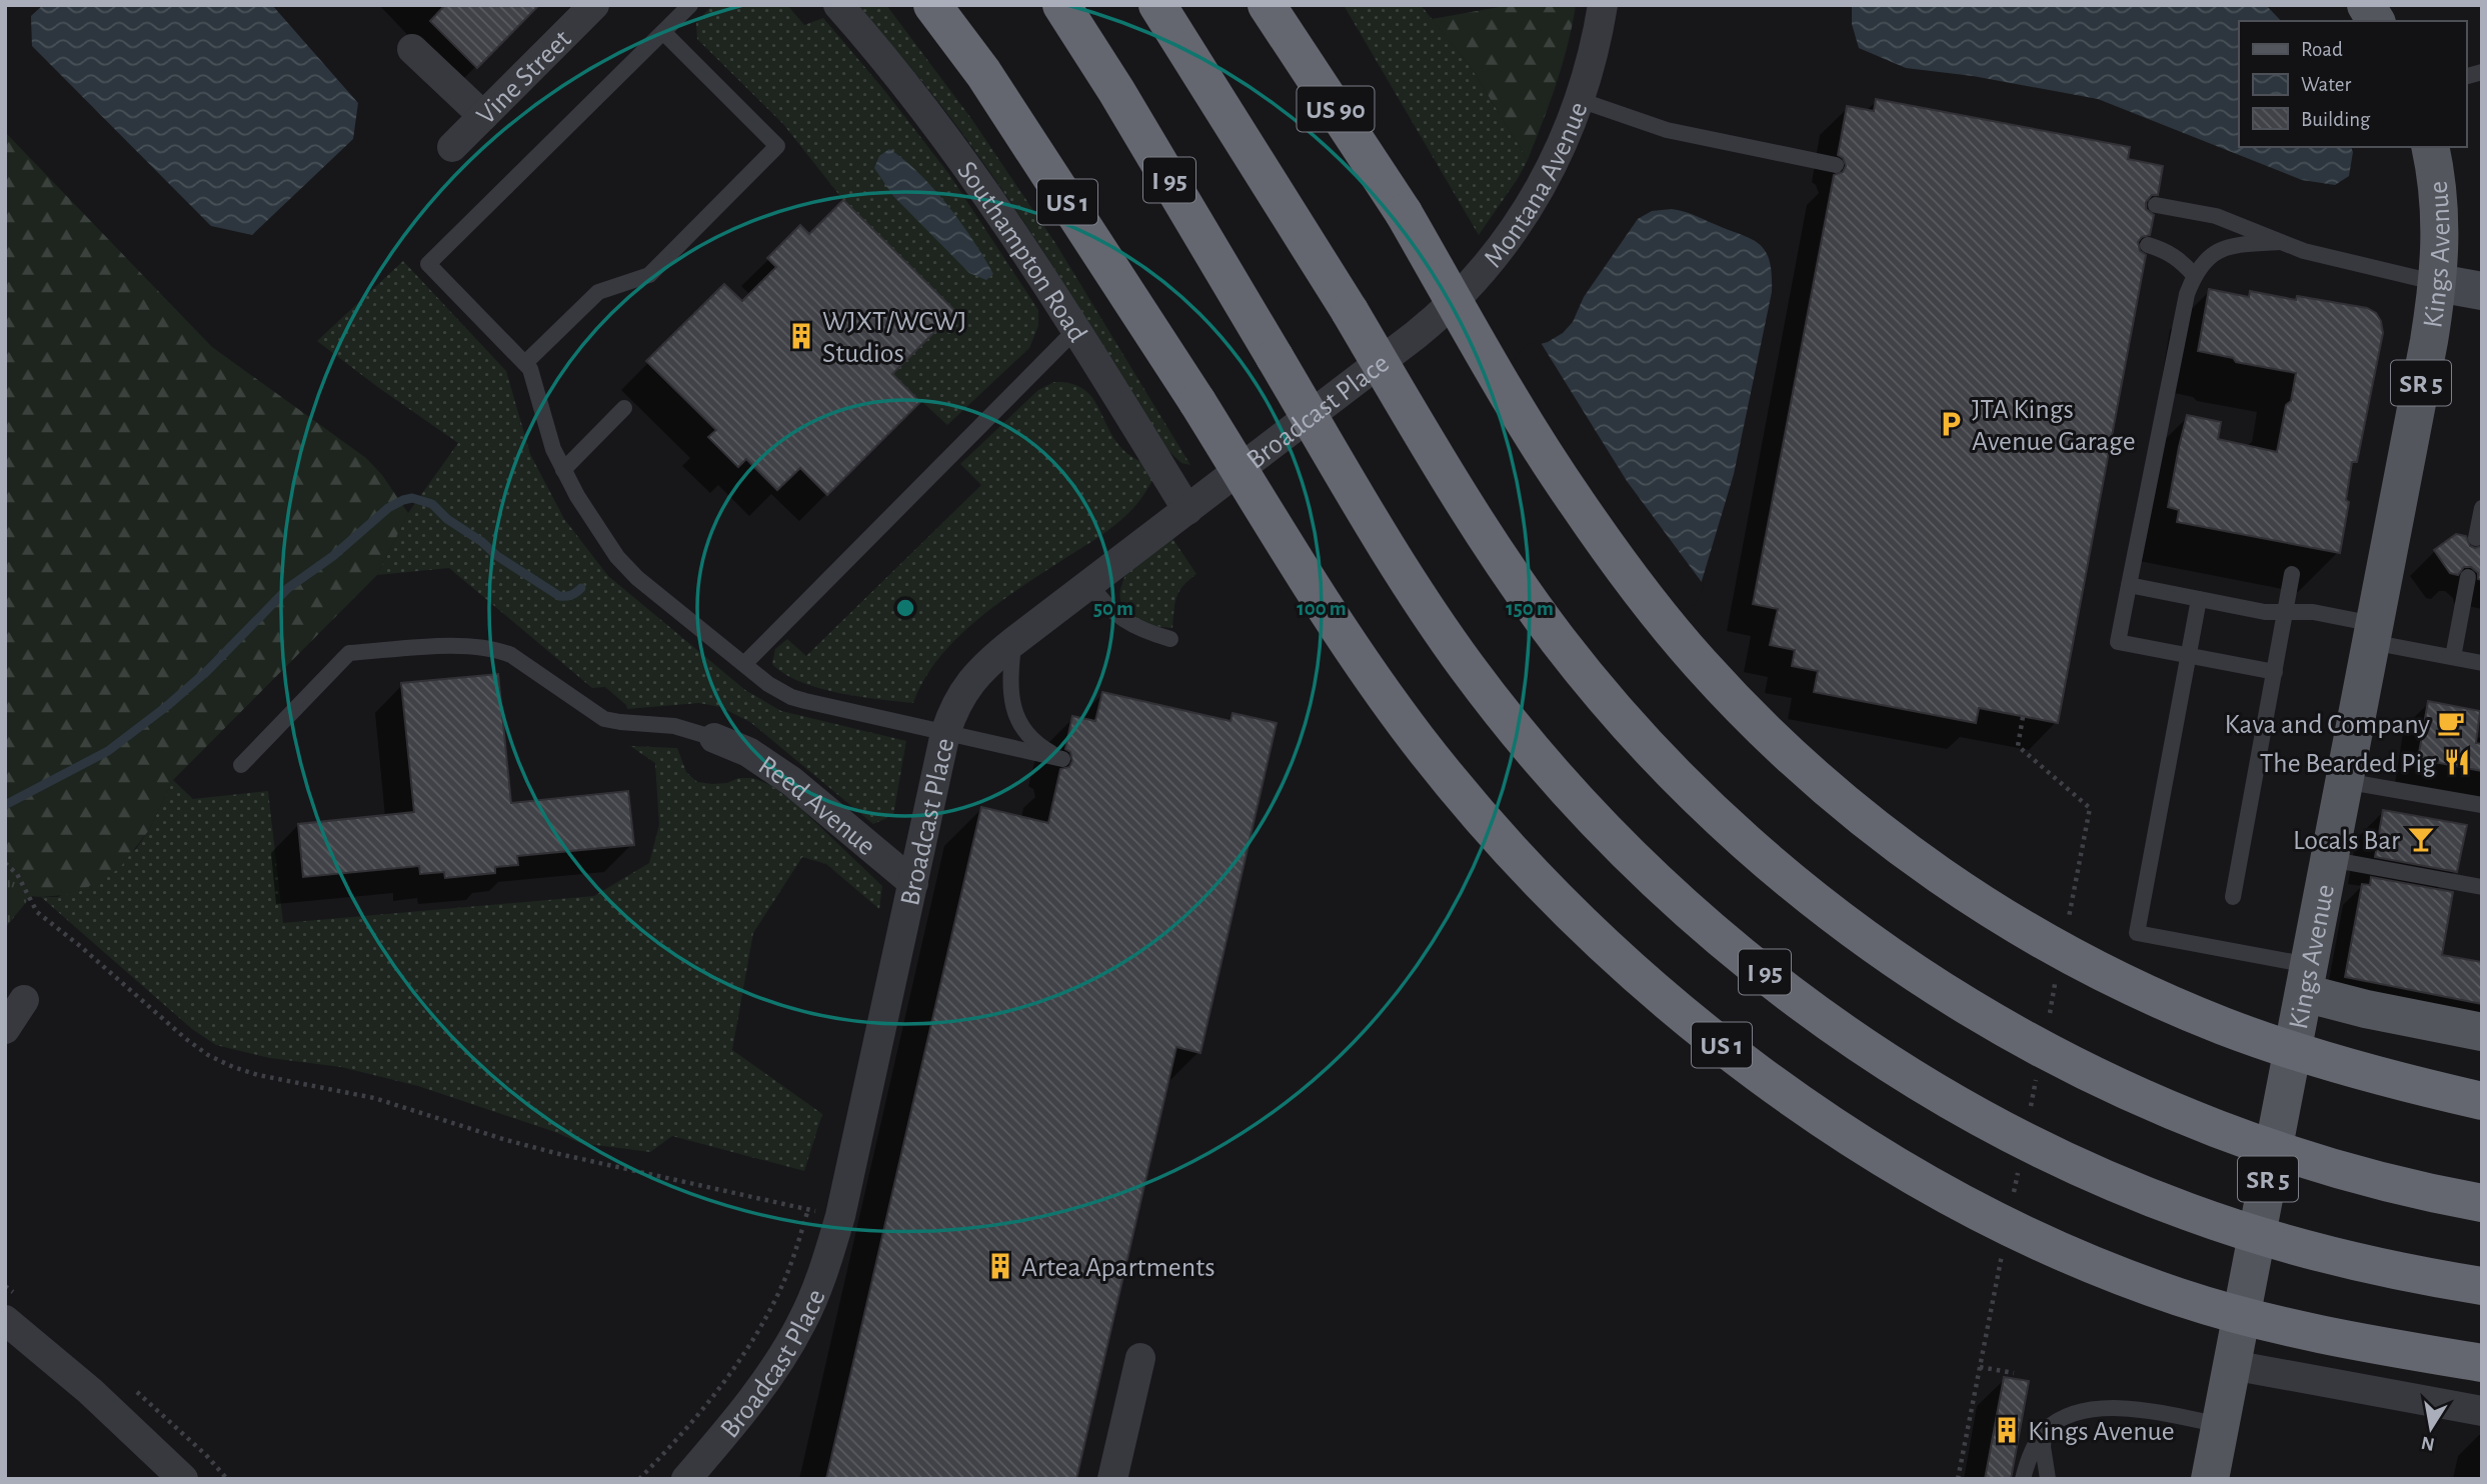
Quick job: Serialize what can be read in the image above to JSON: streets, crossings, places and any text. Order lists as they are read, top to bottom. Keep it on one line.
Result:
{"streets":{"highway":["US 90","I 95","US 1"],"main road":["Kings Avenue","SR 5"],"street":["Vine Street","Montana Avenue","Southampton Road","Broadcast Place","Reed Avenue"]},"crossings":[["Montana Avenue","Broadcast Place"],["Southampton Road","Broadcast Place"],["Broadcast Place","Reed Avenue"]],"places":{"building":["WJXT/WCWJ Studios","Artea Apartments","Kings Avenue"],"parking":["JTA Kings Avenue Garage"],"cafe":["Kava and Company"],"restaurant":["The Bearded Pig"],"bar":["Locals Bar"]},"legend":["Road","Water","Building"],"north":"bottom","rings":["50 m","100 m","150 m"]}
